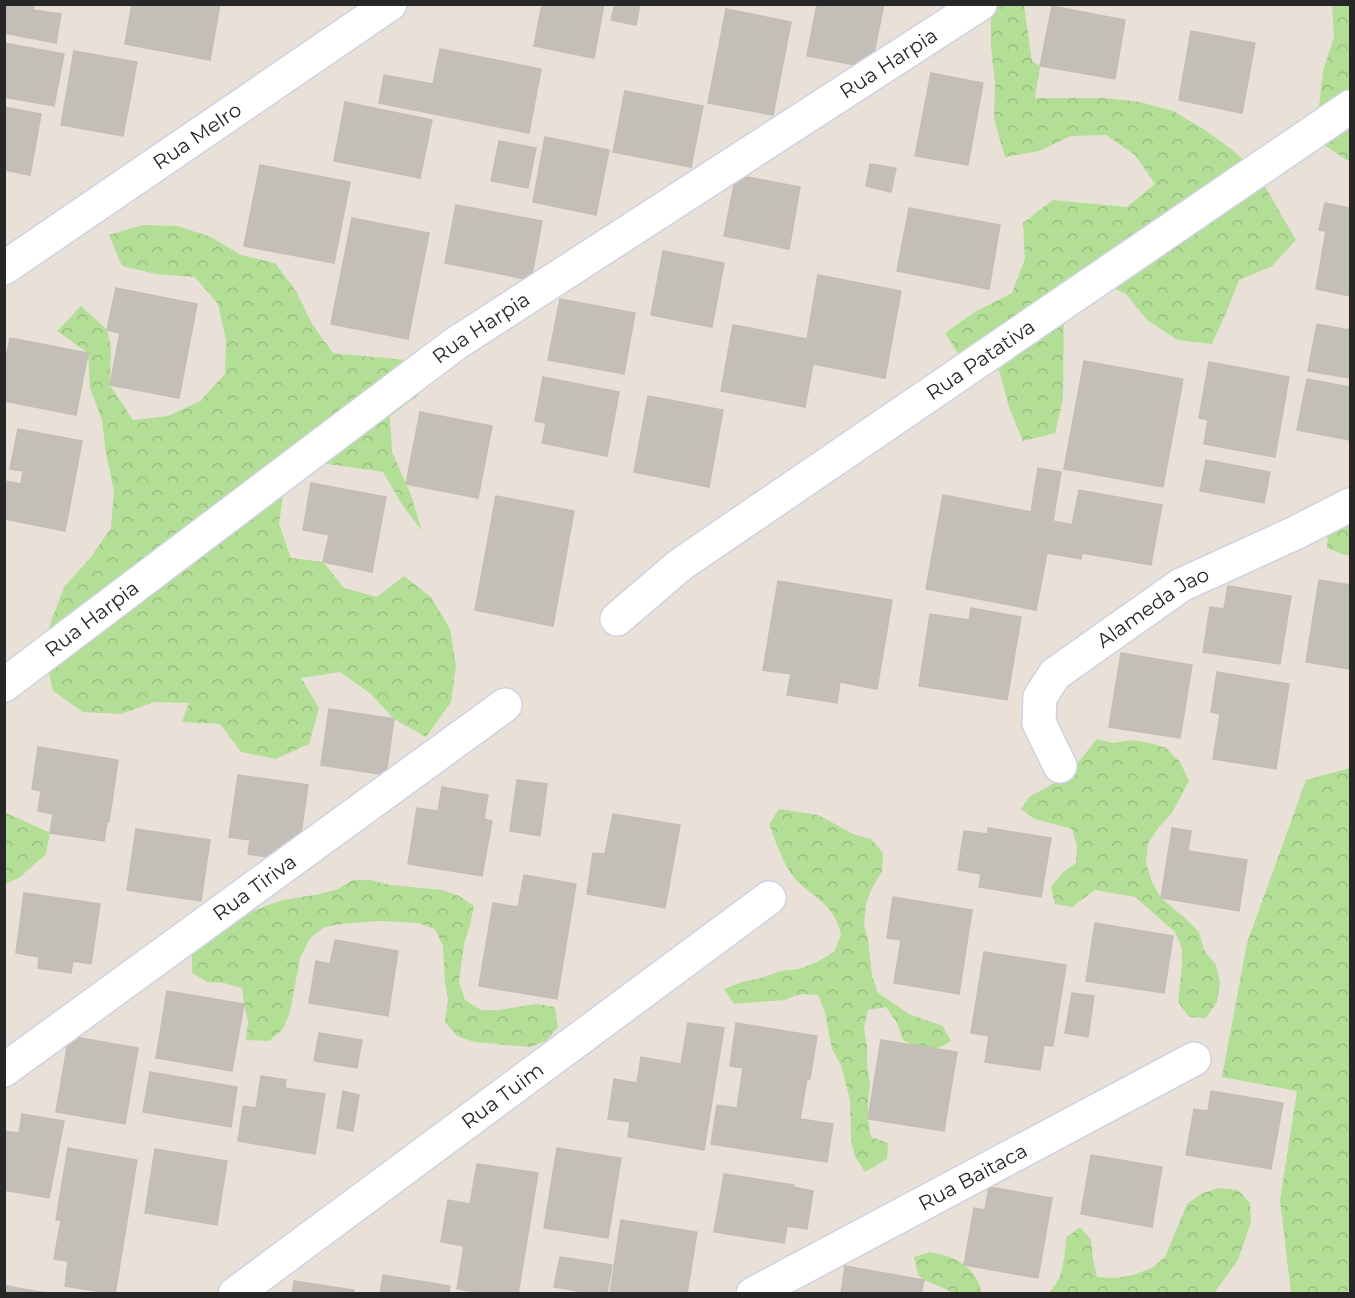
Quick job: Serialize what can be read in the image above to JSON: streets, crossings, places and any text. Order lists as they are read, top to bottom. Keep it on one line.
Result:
{"streets":{"street":["Rua Harpia","Rua Melro","Rua Patativa","Alameda Jao","Rua Tiriva","Rua Tuim","Rua Baitaca"]}}
